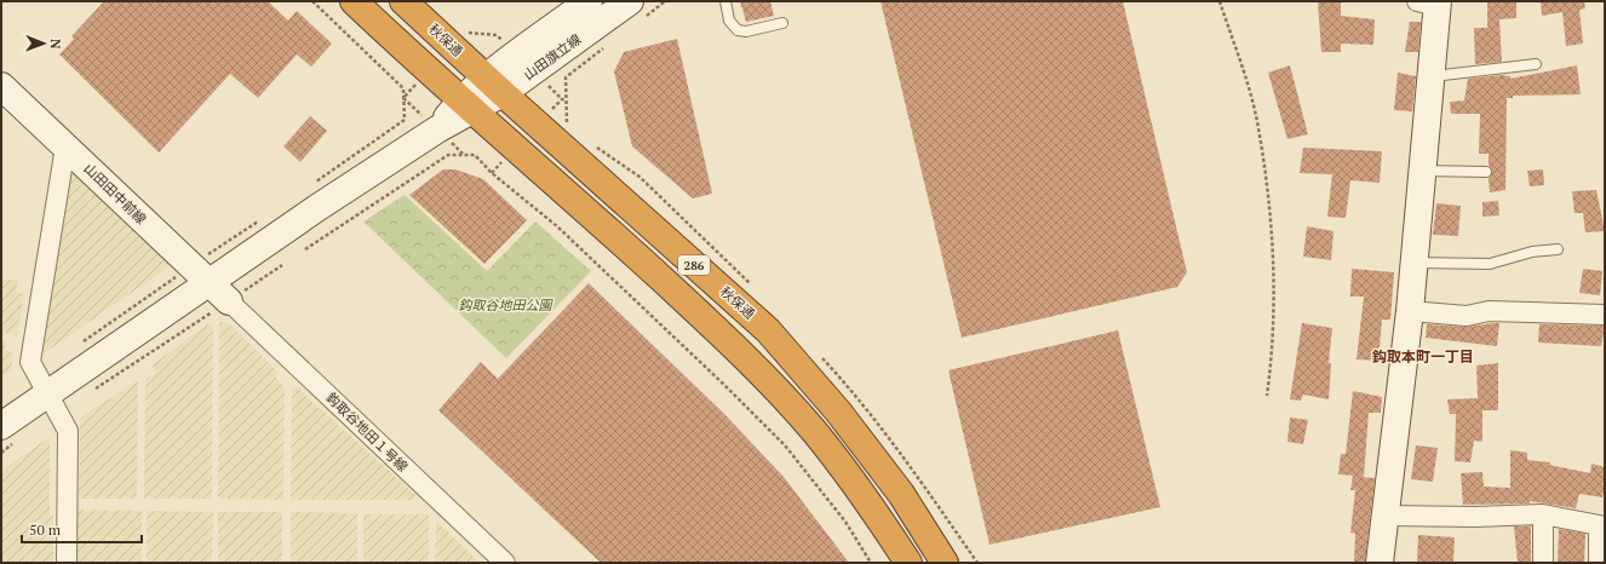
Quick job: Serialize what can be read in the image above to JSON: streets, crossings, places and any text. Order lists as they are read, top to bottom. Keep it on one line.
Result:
{"streets":{"highway":["秋保通","286"],"street":["山田旗立線","山田田中前線","鈎取谷地田１号線"]},"crossings":[["秋保通","山田旗立線"],["山田旗立線","山田田中前線"],["山田旗立線","286"],["山田田中前線","鈎取谷地田１号線"]],"districts":["鈎取本町一丁目"],"parks":["鈎取谷地田公園"],"scale_bar":"50 m","north":"right"}
